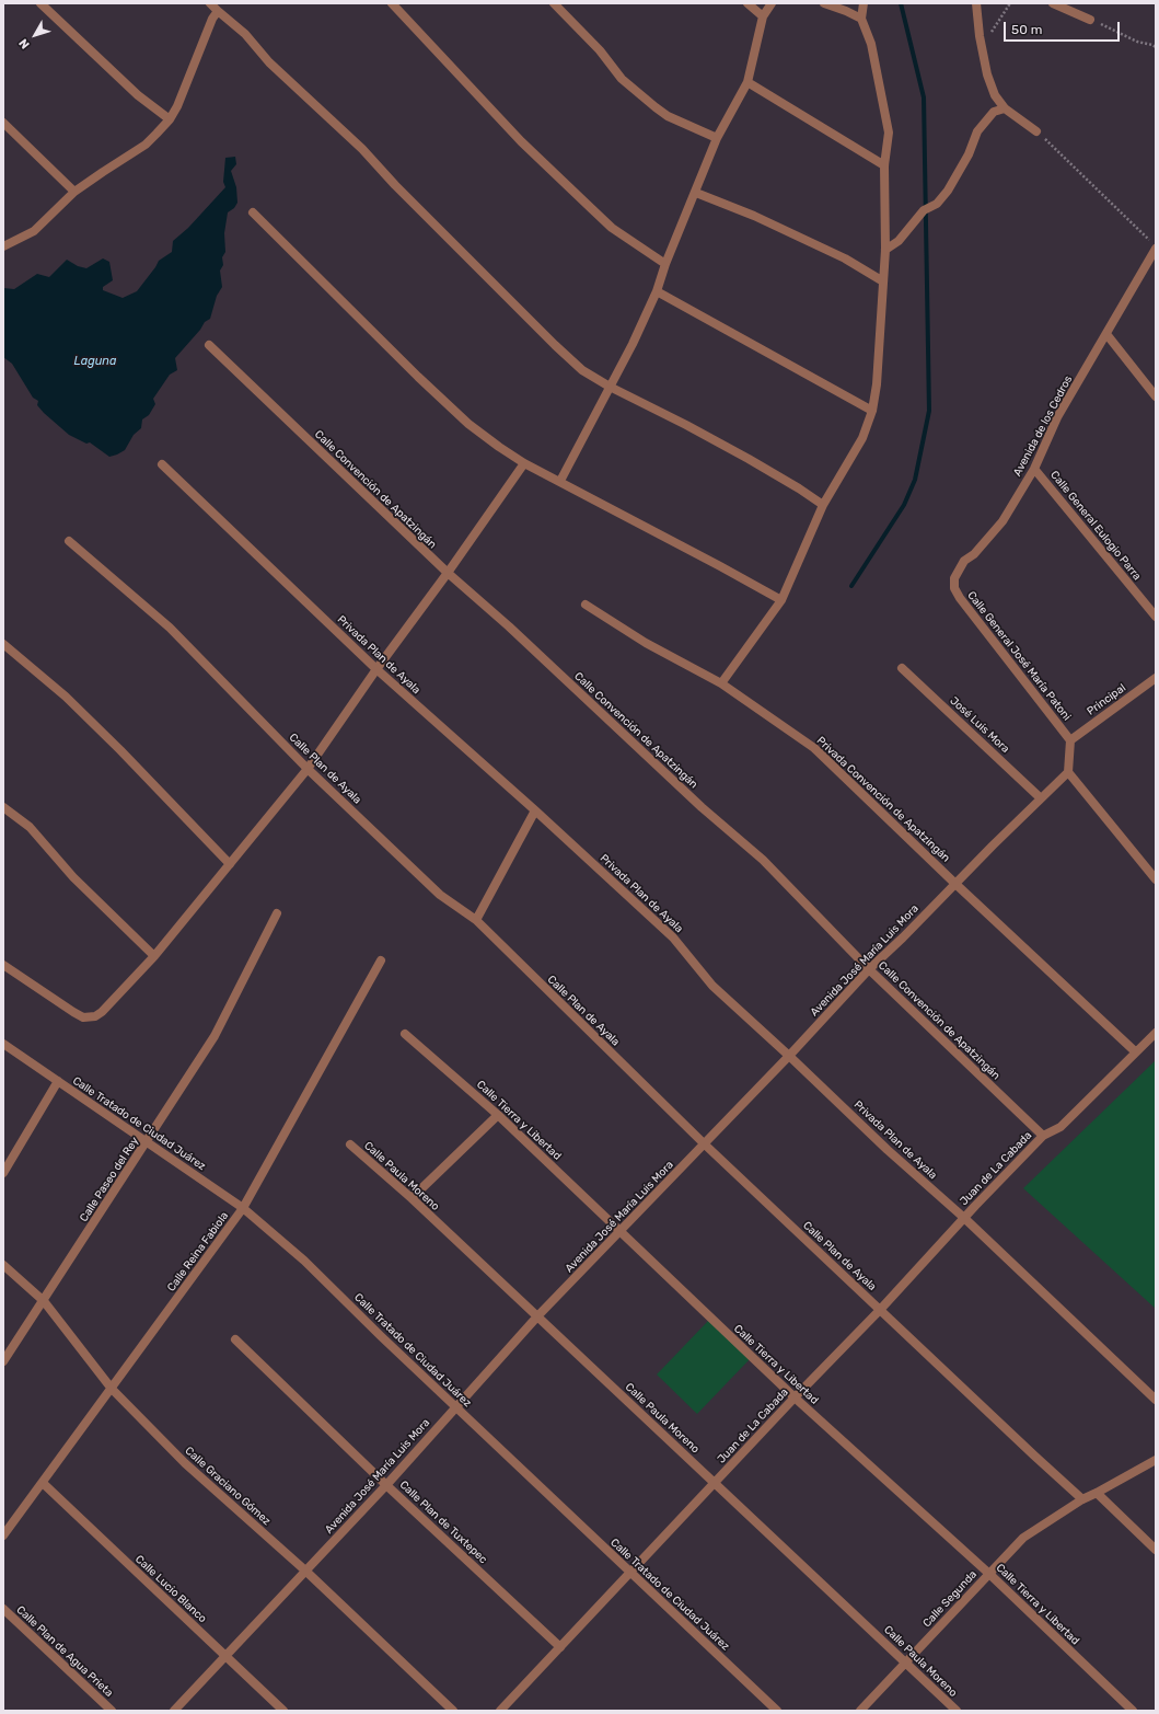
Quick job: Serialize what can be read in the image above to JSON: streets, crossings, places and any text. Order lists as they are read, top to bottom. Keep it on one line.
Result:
{"streets":{"street":["Avenida de los Cedros","Calle Convención de Apatzingán","Calle General Eulogio Parra","Privada Plan de Ayala","Calle General José María Patoni","Principal","José Luis Mora","Calle Plan de Ayala","Privada Convención de Apatzingán","Avenida José María Luis Mora","Calle Tierra y Libertad","Calle Tratado de Ciudad Juárez","Juan de La Cabada","Calle Paula Moreno","Calle Paseo del Rey","Calle Reina Fabiola","Calle Graciano Gómez","Calle Plan de Tuxtepec","Calle Lucio Blanco","Calle Segunda","Calle Plan de Agua Prieta"]},"crossings":[["Avenida de los Cedros","Calle General Eulogio Parra"],["Avenida de los Cedros","Calle General José María Patoni"],["Calle Convención de Apatzingán","Avenida José María Luis Mora"],["Calle Convención de Apatzingán","Juan de La Cabada"],["Privada Plan de Ayala","Avenida José María Luis Mora"],["Privada Plan de Ayala","Juan de La Cabada"],["Calle General José María Patoni","Principal"],["José Luis Mora","Avenida José María Luis Mora"],["Calle Plan de Ayala","Avenida José María Luis Mora"],["Calle Plan de Ayala","Juan de La Cabada"],["Calle Plan de Ayala","Calle Segunda"],["Privada Convención de Apatzingán","Avenida José María Luis Mora"],["Privada Convención de Apatzingán","Juan de La Cabada"],["Avenida José María Luis Mora","Calle Tierra y Libertad"],["Avenida José María Luis Mora","Calle Tratado de Ciudad Juárez"],["Avenida José María Luis Mora","Calle Paula Moreno"],["Avenida José María Luis Mora","Calle Graciano Gómez"],["Avenida José María Luis Mora","Calle Plan de Tuxtepec"],["Avenida José María Luis Mora","Calle Lucio Blanco"],["Calle Tierra y Libertad","Juan de La Cabada"],["Calle Tierra y Libertad","Calle Segunda"],["Calle Tratado de Ciudad Juárez","Juan de La Cabada"],["Calle Tratado de Ciudad Juárez","Calle Paseo del Rey"],["Calle Tratado de Ciudad Juárez","Calle Reina Fabiola"],["Juan de La Cabada","Calle Paula Moreno"],["Juan de La Cabada","Calle Plan de Tuxtepec"],["Calle Paula Moreno","Calle Segunda"],["Calle Paseo del Rey","Calle Graciano Gómez"],["Calle Reina Fabiola","Calle Graciano Gómez"],["Calle Reina Fabiola","Calle Lucio Blanco"]],"water":["Laguna"],"scale_bar":"50 m","north":"bottom left"}
